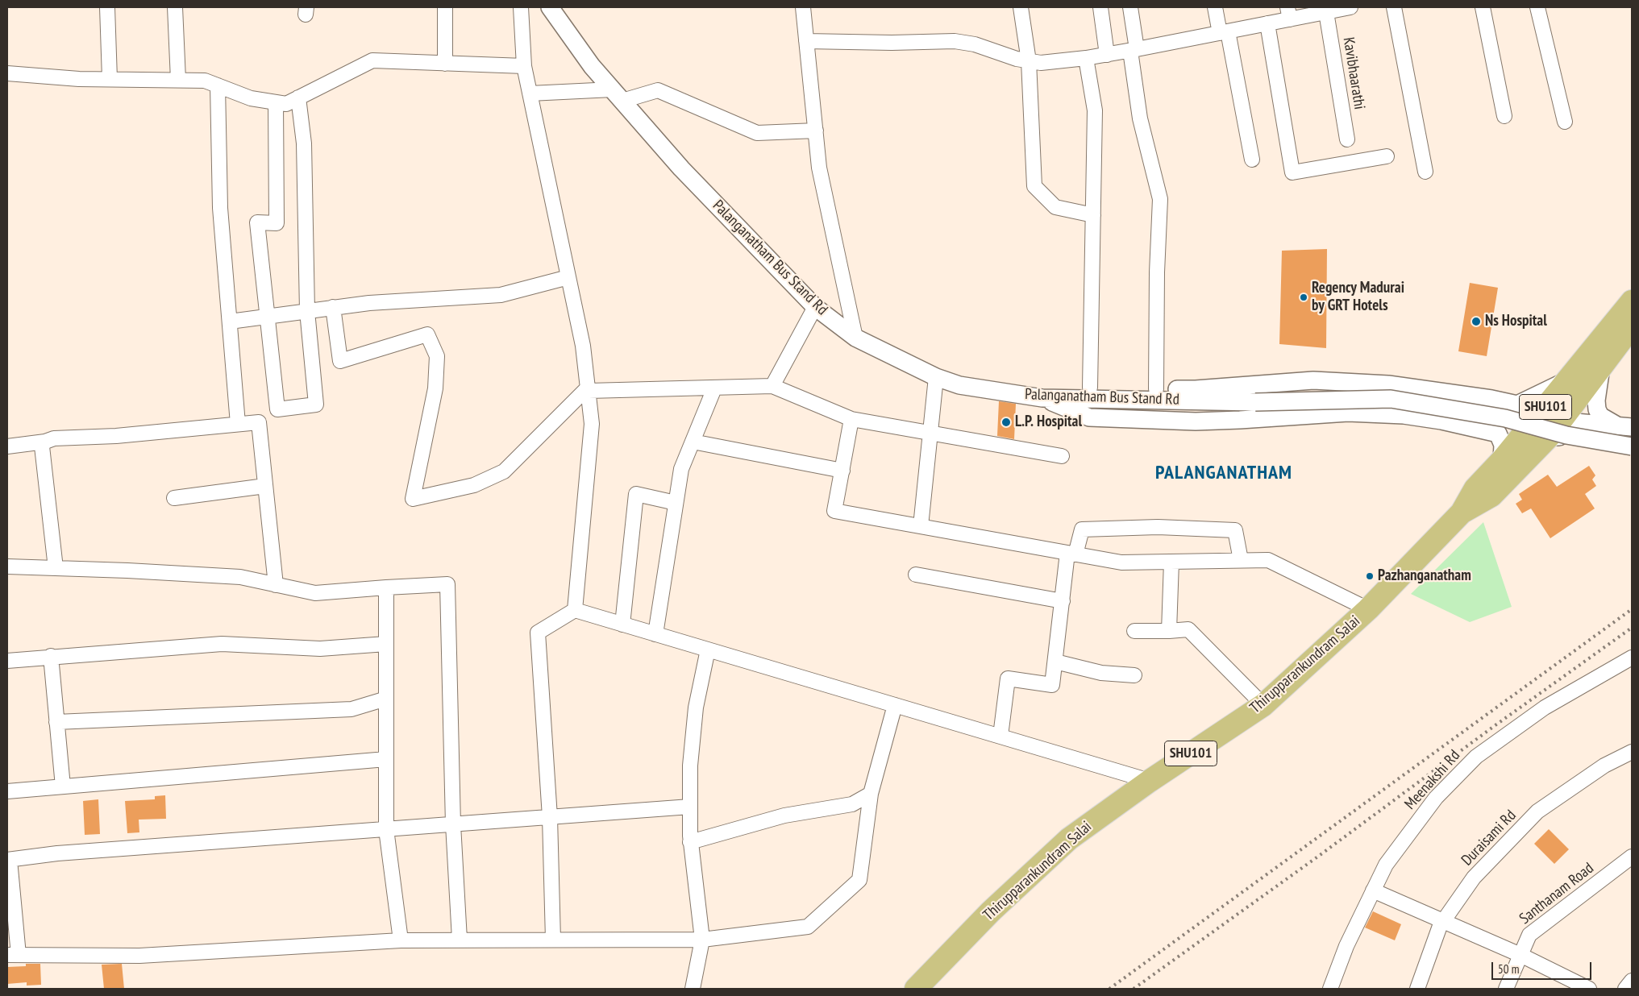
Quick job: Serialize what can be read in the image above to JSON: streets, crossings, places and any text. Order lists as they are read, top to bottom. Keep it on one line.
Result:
{"streets":{"main road":["SHU101","Thirupparankundram Salai"],"street":["Kavibhaarathi","Palanganatham Bus Stand Rd","Meenakshi Rd","Duraisami Rd","Santhanam Road"]},"districts":["PALANGANATHAM"],"places":["Regency Madurai by GRT Hotels","Ns Hospital","L.P. Hospital","Pazhanganatham"],"scale_bar":"50 m"}
